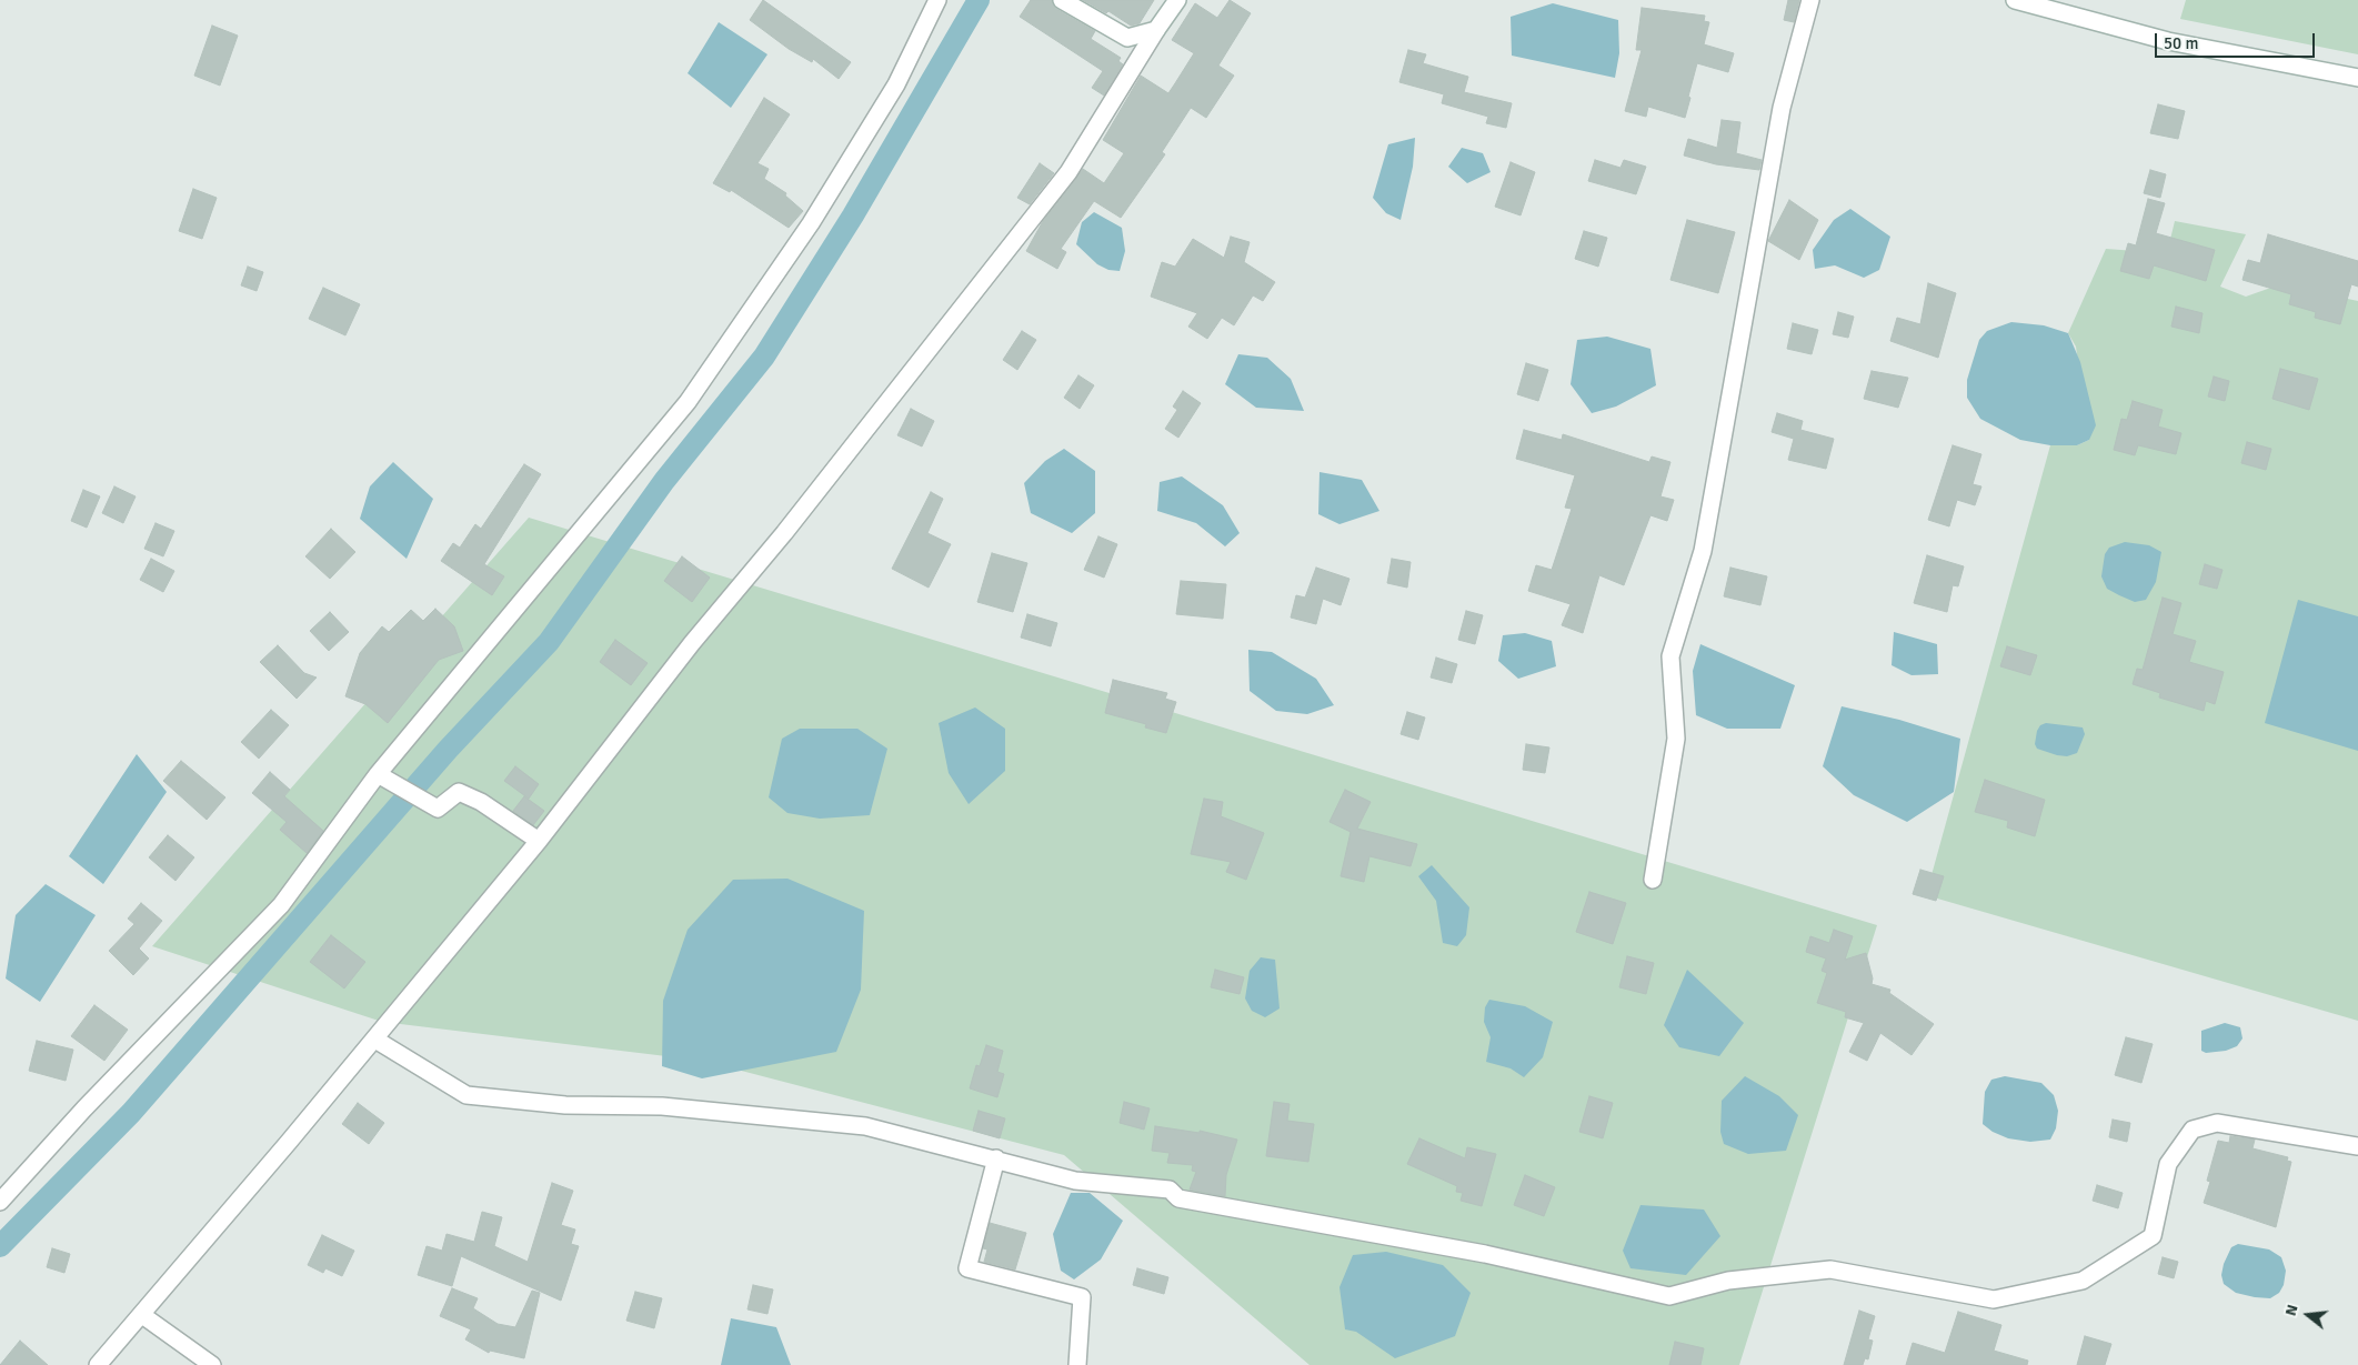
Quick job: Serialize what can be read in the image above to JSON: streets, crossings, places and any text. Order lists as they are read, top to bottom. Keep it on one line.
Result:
{"scale_bar":"50 m","north":"left"}
